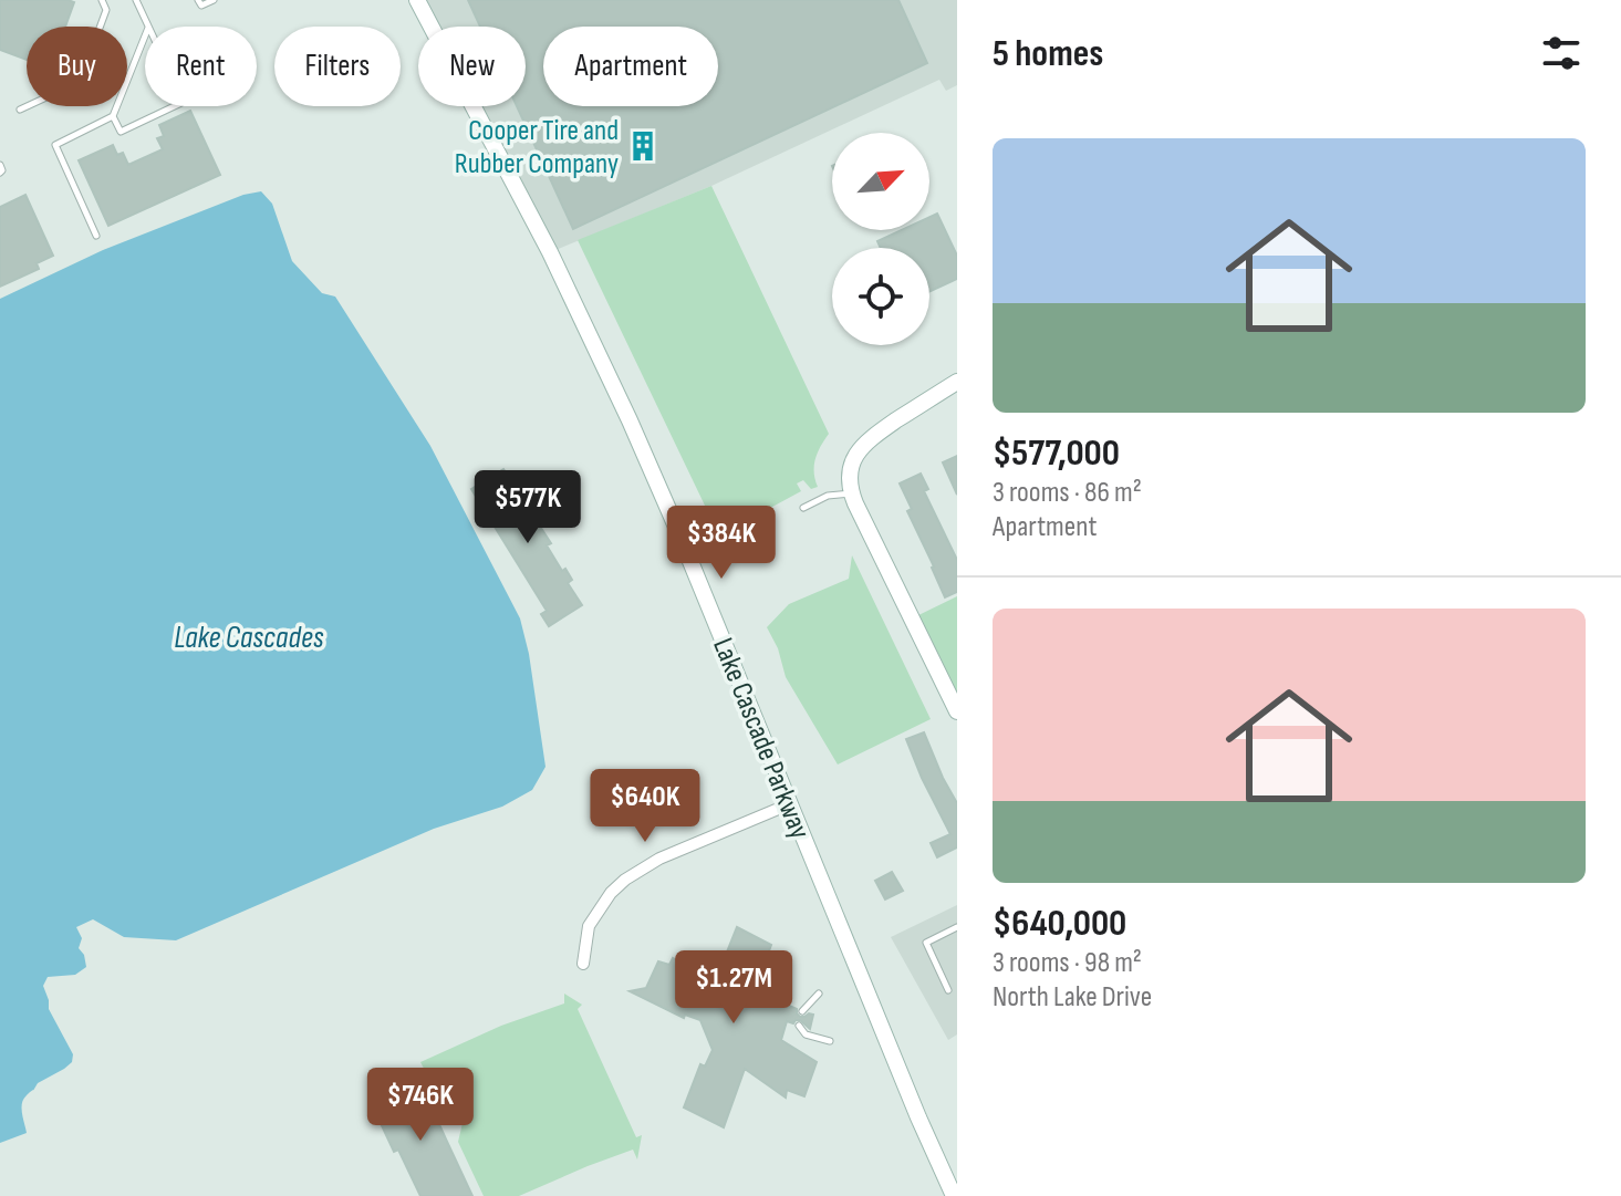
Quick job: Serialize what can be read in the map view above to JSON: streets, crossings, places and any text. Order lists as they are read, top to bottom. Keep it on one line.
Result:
{"streets":{"street":["Lake Cascade Parkway"]},"water":["Lake Cascades"],"places":{"building":["Cooper Tire and Rubber Company"]},"north":"top right","page":{"heading":"5 homes","chip":["Buy","Rent","Filters","New","Apartment"],"list":[{"name":"$577,000","note":"3 rooms · 86 m² · Apartment"},{"name":"$640,000","note":"3 rooms · 98 m² · North Lake Drive"}],"price":["$577K","$384K","$640K","$1.27M","$746K"]}}
